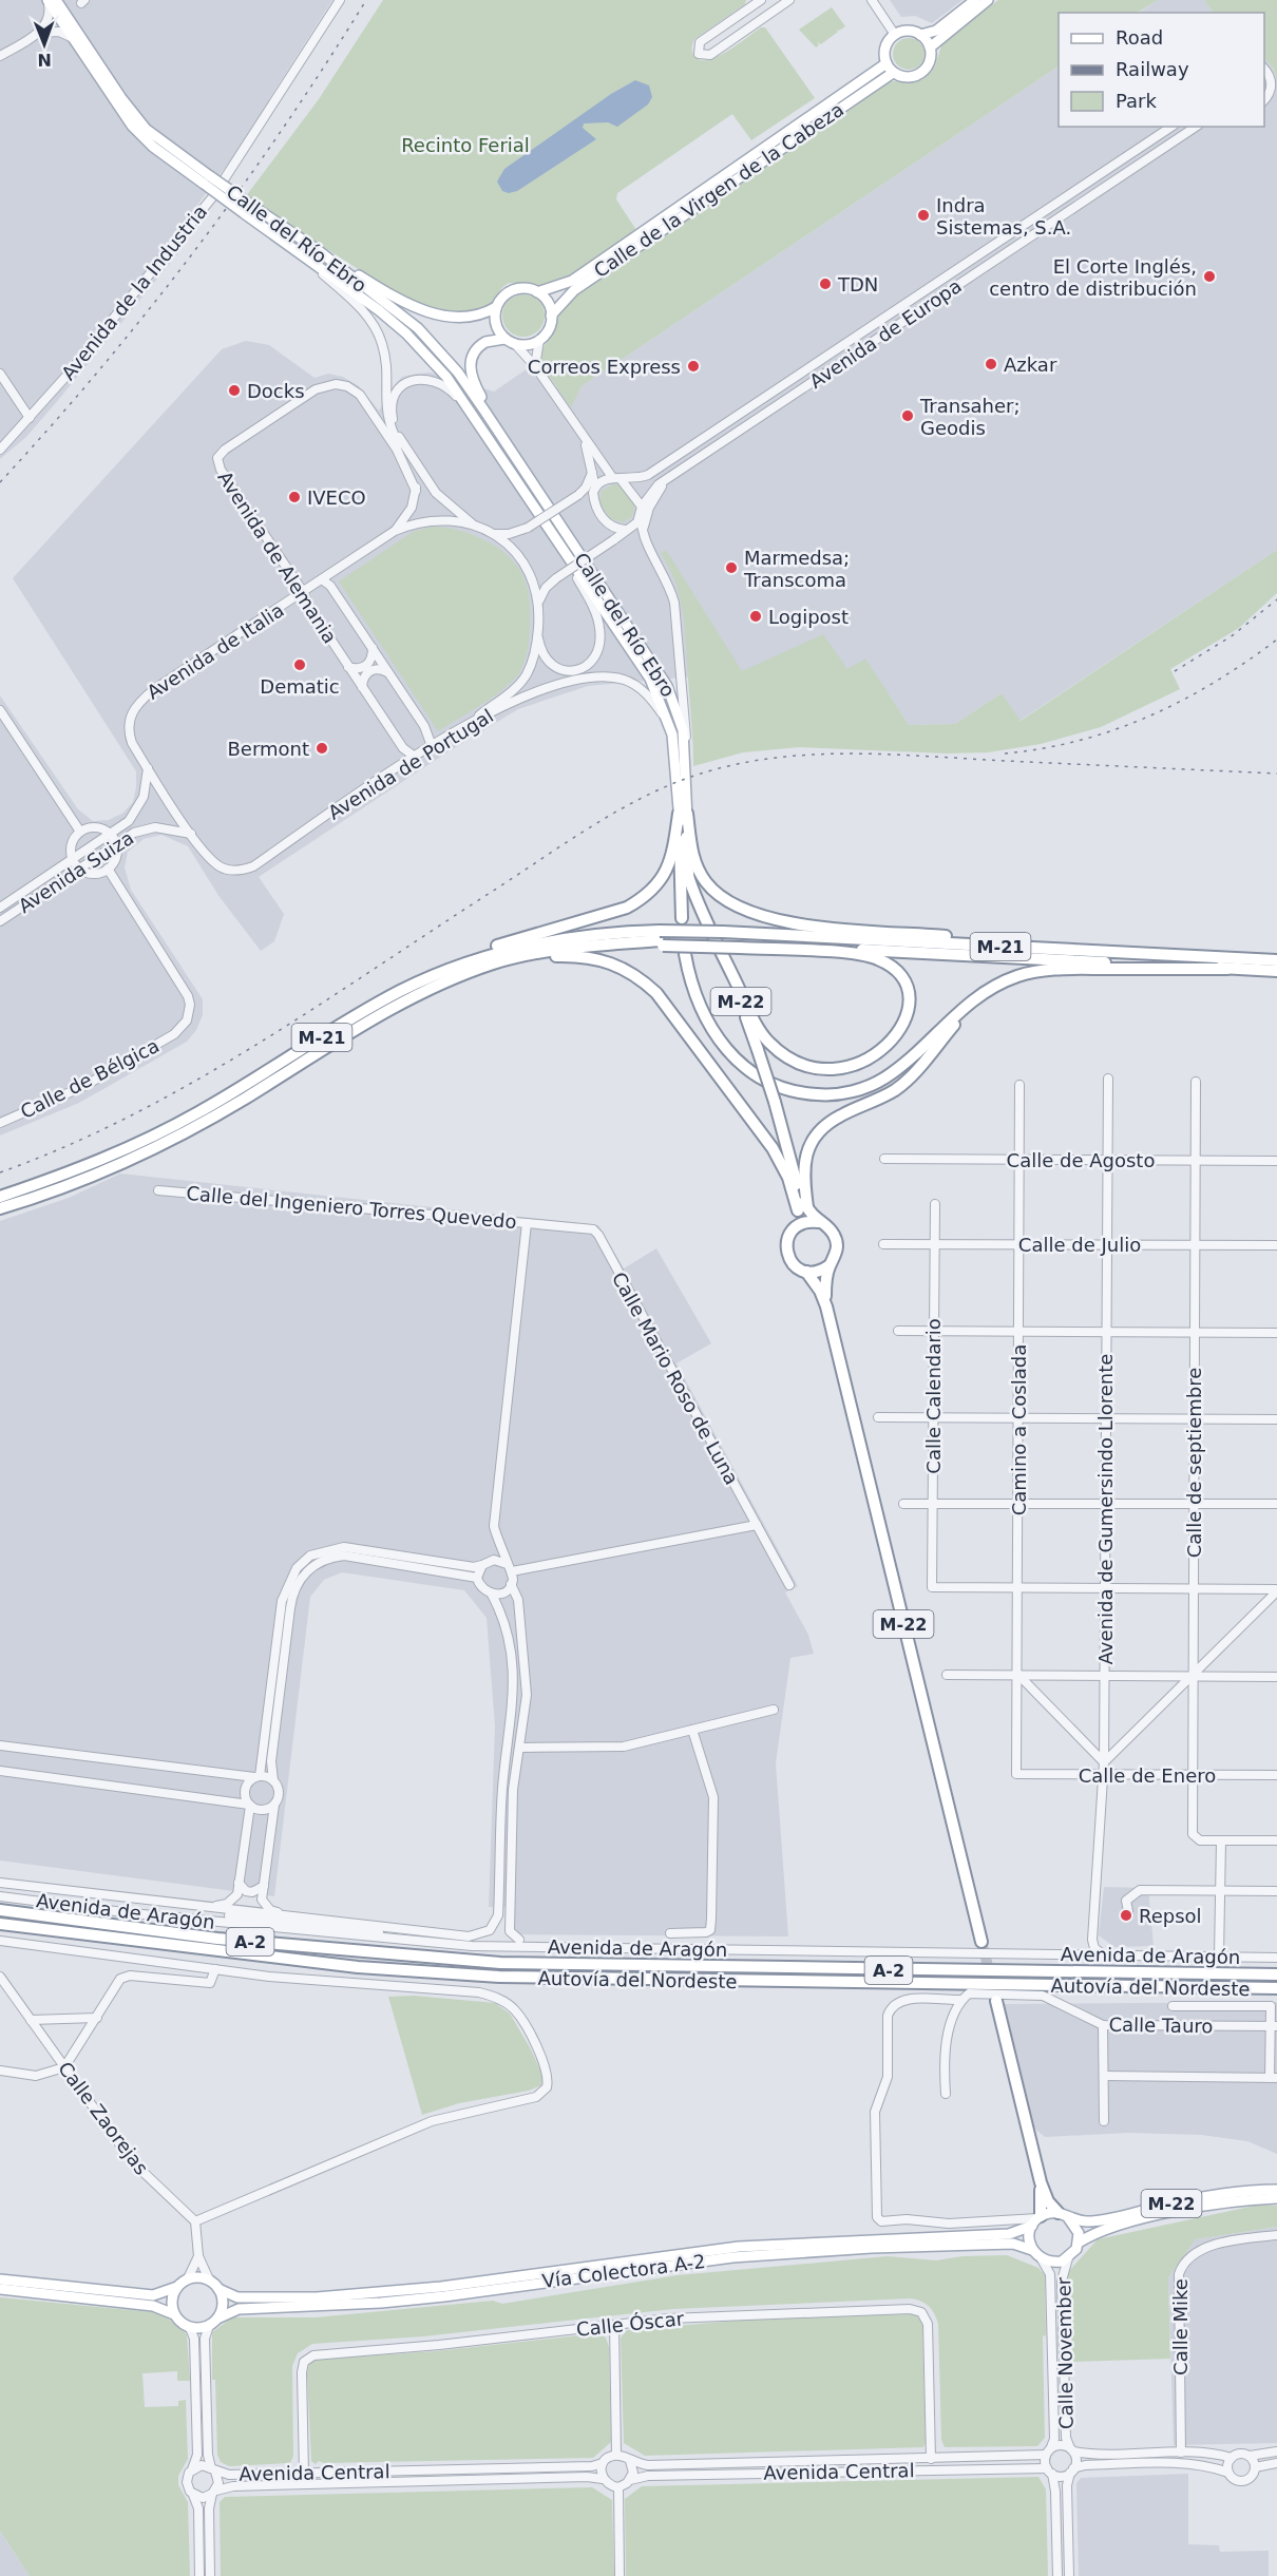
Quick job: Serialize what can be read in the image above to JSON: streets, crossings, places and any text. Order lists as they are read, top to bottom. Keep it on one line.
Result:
{"streets":{"highway":["M-21","M-22","A-2","Autovía del Nordeste"],"main road":["Calle de la Virgen de la Cabeza","Calle del Río Ebro","Vía Colectora A-2"],"street":["Avenida de la Industria","Avenida de Europa","Avenida de Alemania","Avenida de Italia","Avenida de Portugal","Avenida Suiza","Calle de Bélgica","Calle de Agosto","Calle del Ingeniero Torres Quevedo","Calle de Julio","Calle Mario Roso de Luna","Calle Calendario","Camino a Coslada","Calle de septiembre","Avenida de Gumersindo Llorente","Calle de Enero","Avenida de Aragón","Calle Tauro","Calle Zaorejas","Calle Óscar","Calle Mike","Calle November","Avenida Central"]},"crossings":[["Calle del Río Ebro","Avenida de Portugal"],["Calle del Río Ebro","M-22"],["Avenida de Alemania","Avenida de Italia"],["Avenida de Alemania","Avenida de Portugal"],["Avenida de Italia","Avenida Suiza"],["Avenida de Portugal","Avenida Suiza"],["M-22","Calle Tauro"],["M-22","Vía Colectora A-2"],["M-22","Calle November"],["Calle de Agosto","Camino a Coslada"],["Calle de Agosto","Calle de septiembre"],["Calle de Agosto","Avenida de Gumersindo Llorente"],["Calle del Ingeniero Torres Quevedo","Calle Mario Roso de Luna"],["Calle de Julio","Calle Calendario"],["Calle de Julio","Camino a Coslada"],["Calle de Julio","Calle de septiembre"],["Calle de Julio","Avenida de Gumersindo Llorente"],["Calle Calendario","Camino a Coslada"],["Camino a Coslada","Calle de Enero"],["Calle de septiembre","Calle de Enero"],["Avenida de Gumersindo Llorente","Calle de Enero"],["Calle Tauro","Vía Colectora A-2"],["Calle Tauro","Calle November"],["Vía Colectora A-2","Calle November"],["Calle Óscar","Avenida Central"],["Calle November","Avenida Central"]],"parks":["Recinto Ferial"],"places":["Indra Sistemas, S.A.","El Corte Inglés, centro de distribución","TDN","Azkar","Correos Express","Docks","Transaher; Geodis","IVECO","Marmedsa; Transcoma","Logipost","Dematic","Bermont","Repsol"],"legend":["Road","Railway","Park"],"north":"bottom"}
